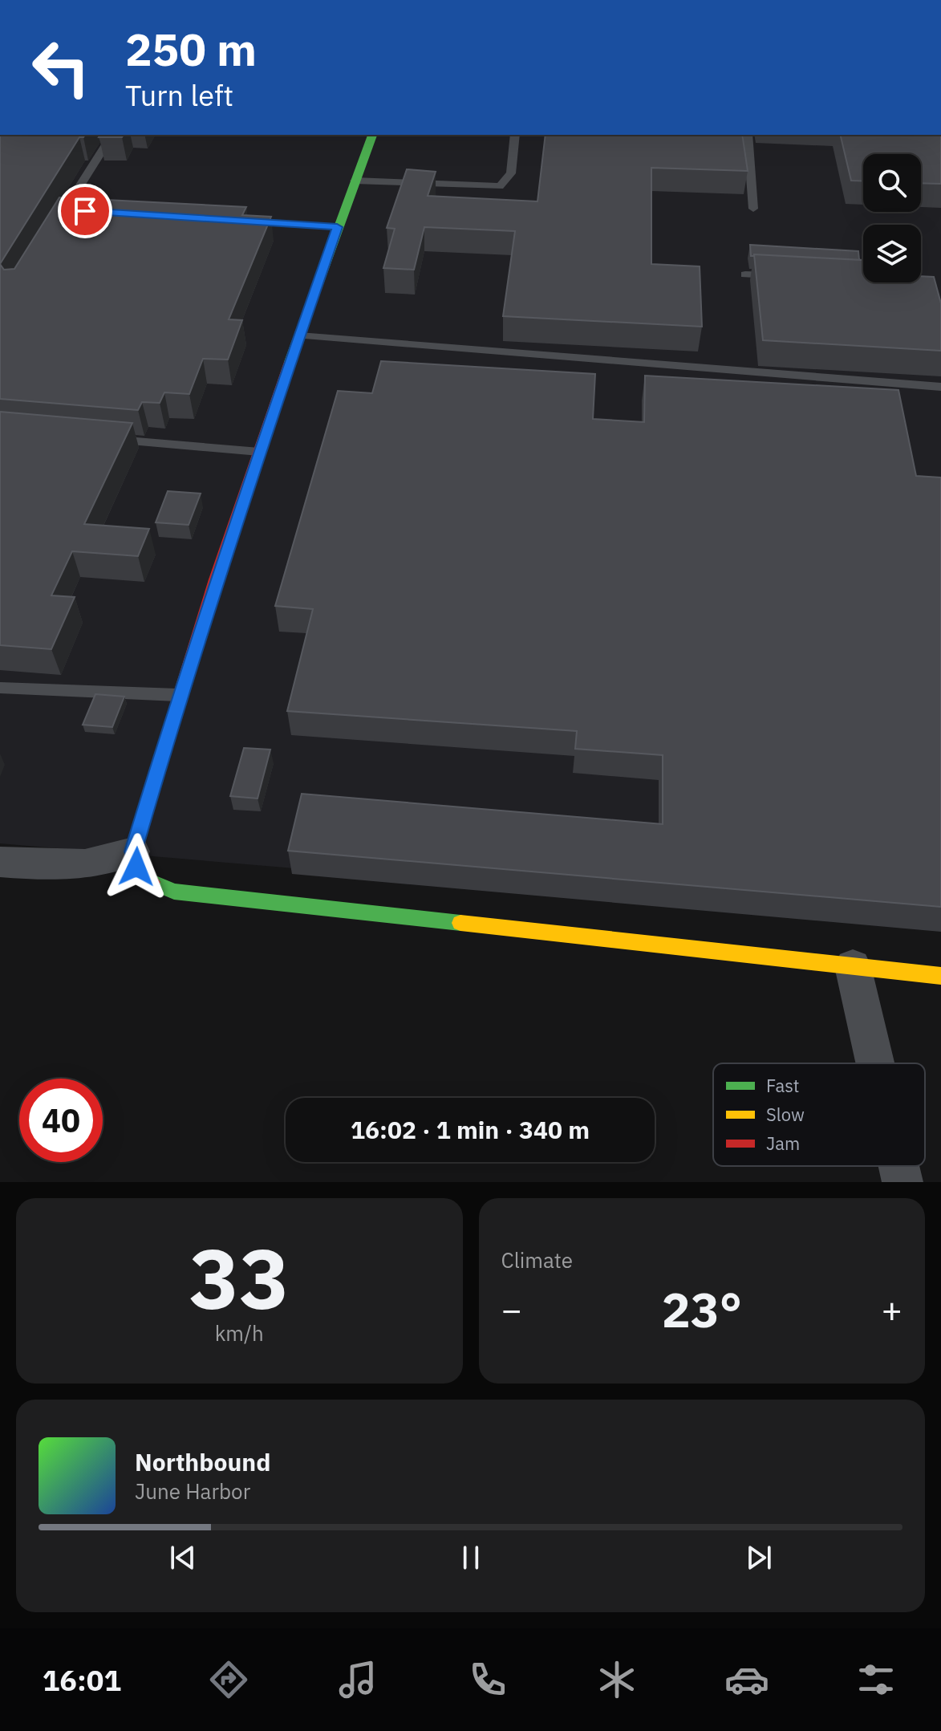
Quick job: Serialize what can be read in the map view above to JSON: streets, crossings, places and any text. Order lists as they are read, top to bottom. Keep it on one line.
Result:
{"legend":["Fast","Slow","Jam"],"page":{"turn":["250 m","Turn left"],"limit":"40","trip":"16:02 · 1 min · 340 m","tile":[["33","km/h"],"Climate"],"heat":["−","23°","+"],"song":["Northbound","June Harbor"],"tabs":"16:01"}}
